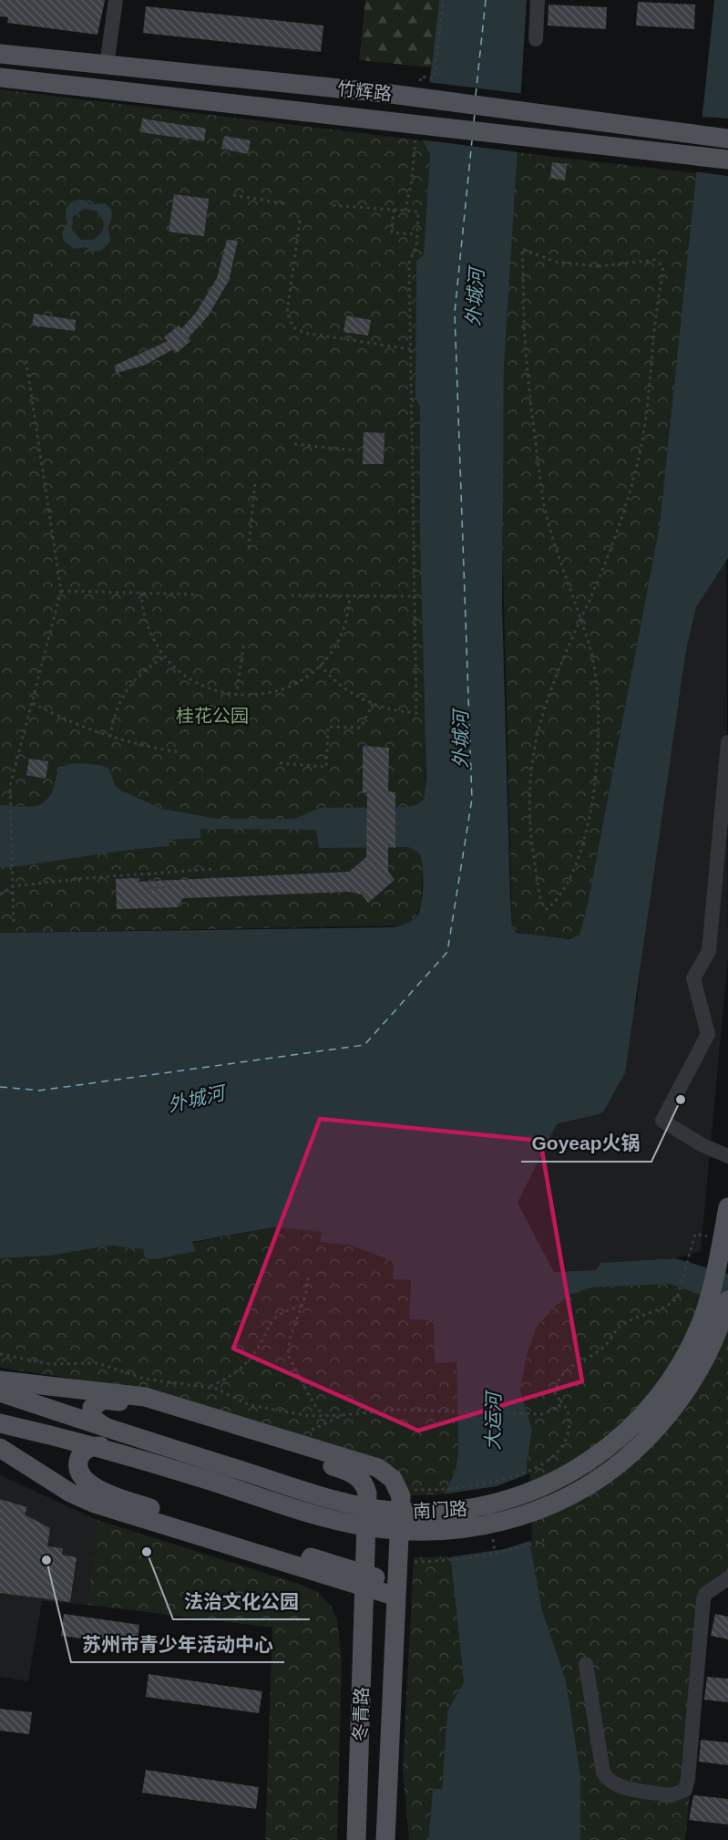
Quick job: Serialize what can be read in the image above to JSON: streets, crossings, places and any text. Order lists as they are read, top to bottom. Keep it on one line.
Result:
{"streets":{"main road":["竹辉路","南门路","冬青路"]},"crossings":[["南门路","冬青路"]],"water":["外城河","大运河"],"parks":["桂花公园"],"places":["Goyeap火锅","法治文化公园","苏州市青少年活动中心"]}
